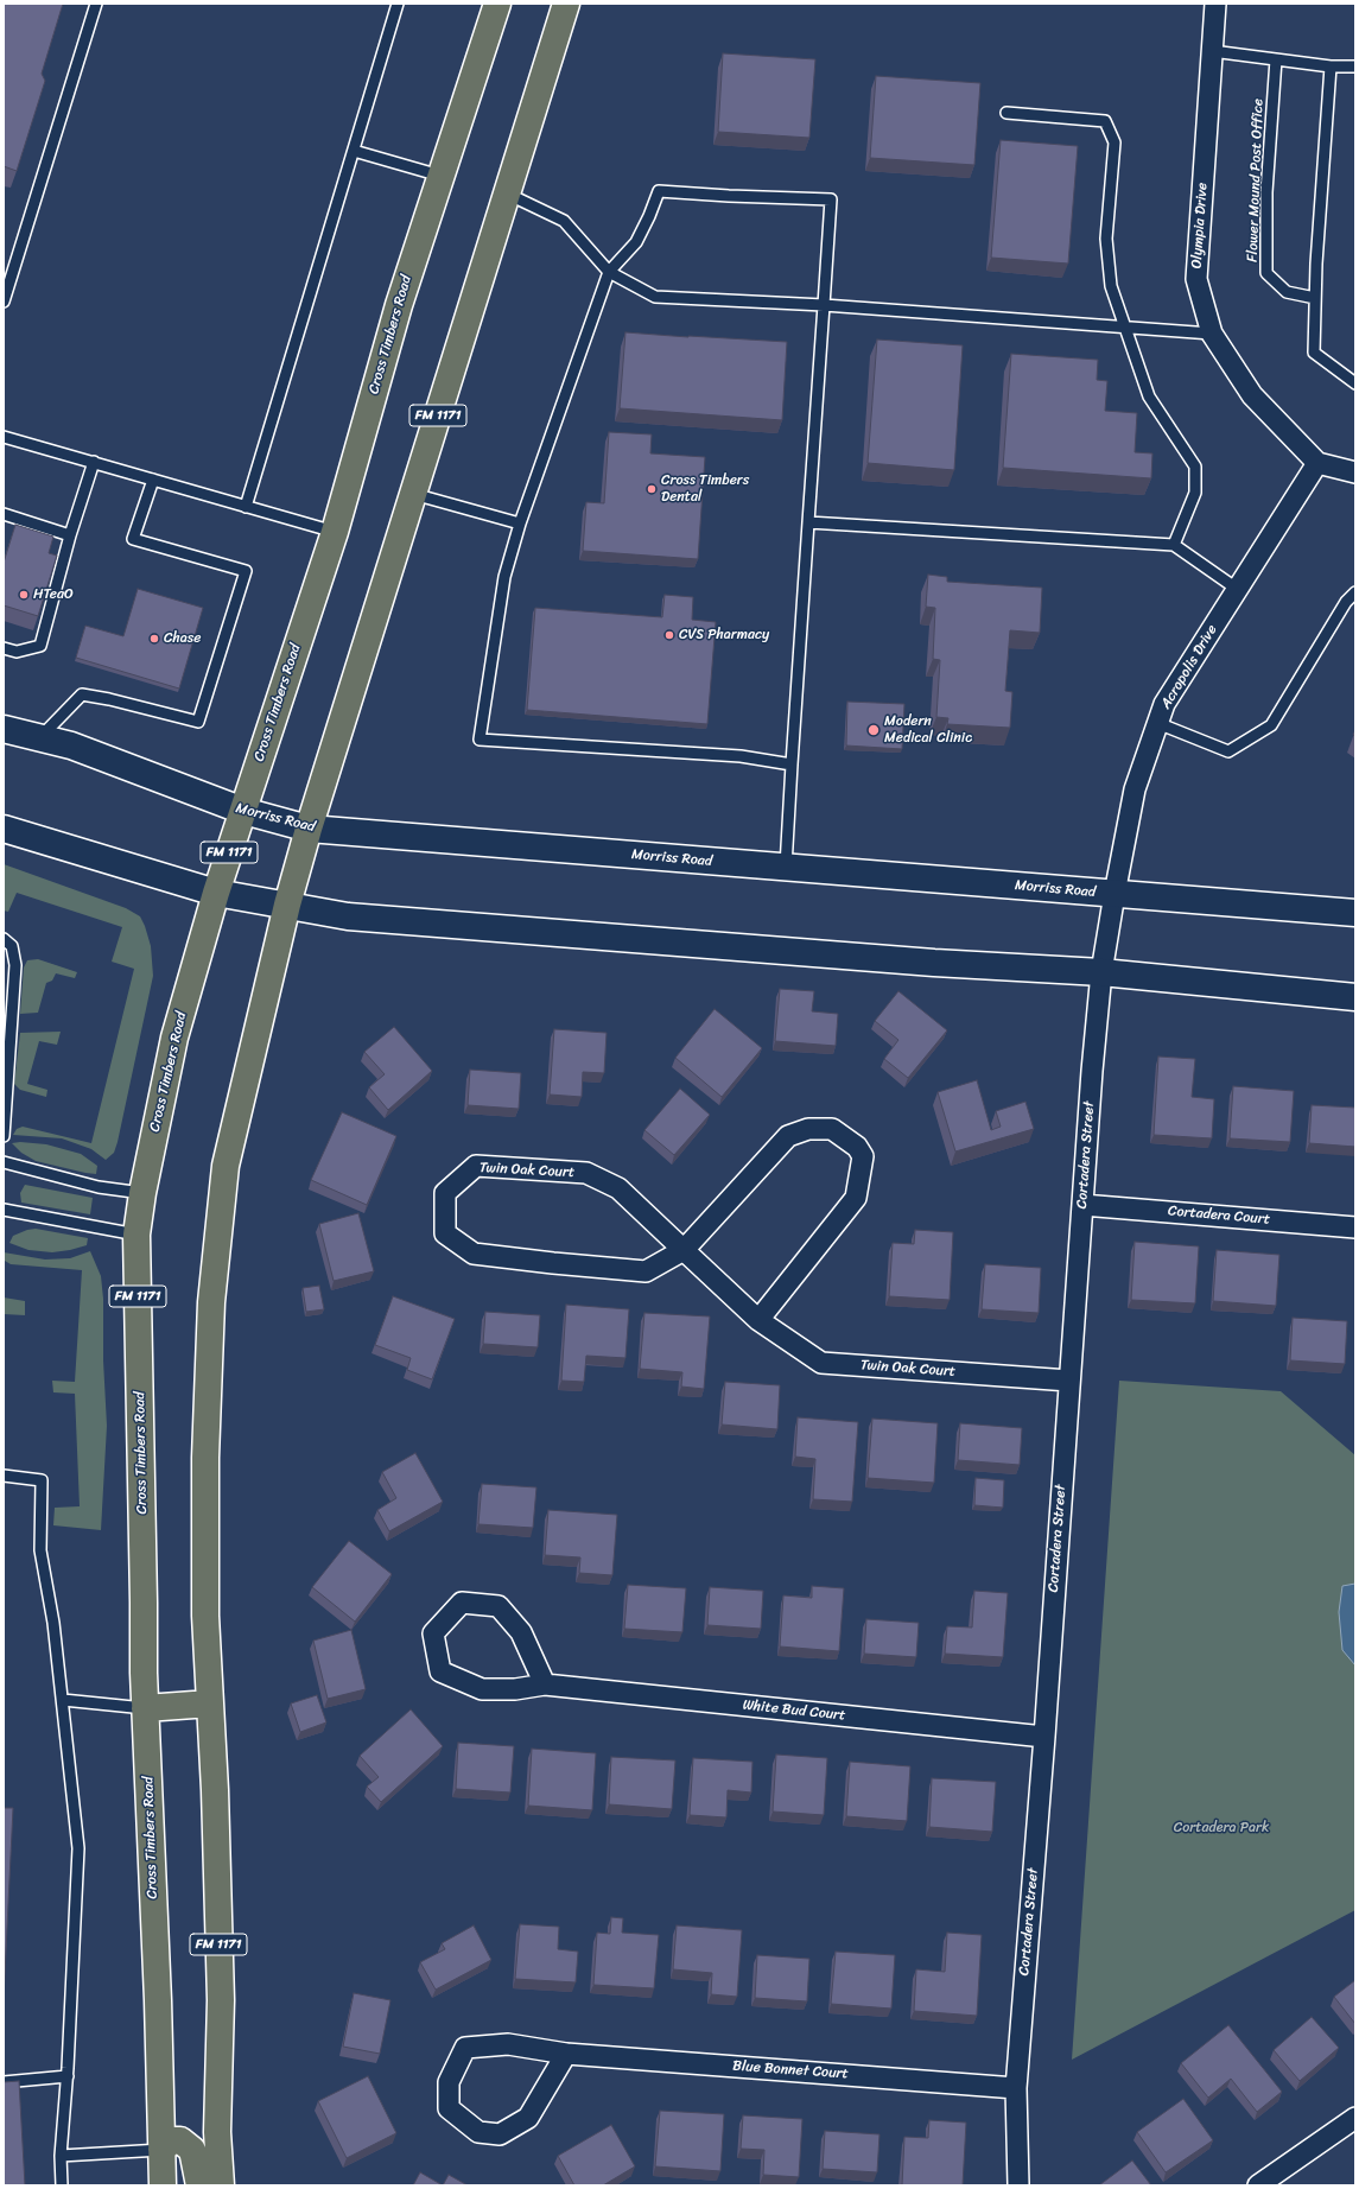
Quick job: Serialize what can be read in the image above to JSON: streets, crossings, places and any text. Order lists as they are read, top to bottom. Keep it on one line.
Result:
{"streets":{"main road":["Cross Timbers Road","FM 1171","Morriss Road"],"street":["Olympia Drive","Acropolis Drive","Cortadera Street","Twin Oak Court","Cortadera Court","White Bud Court","Blue Bonnet Court"],"lane":["Flower Mound Post Office"]},"crossings":[["Olympia Drive","Acropolis Drive"],["Cross Timbers Road","Morriss Road"],["FM 1171","Morriss Road"],["Acropolis Drive","Morriss Road"],["Acropolis Drive","Cortadera Street"],["Morriss Road","Cortadera Street"],["Cortadera Street","Twin Oak Court"],["Cortadera Street","Cortadera Court"],["Cortadera Street","White Bud Court"],["Cortadera Street","Blue Bonnet Court"]],"parks":["Cortadera Park"],"places":["Cross Timbers Dental","HTeaO","CVS Pharmacy","Chase","Modern Medical Clinic"]}
